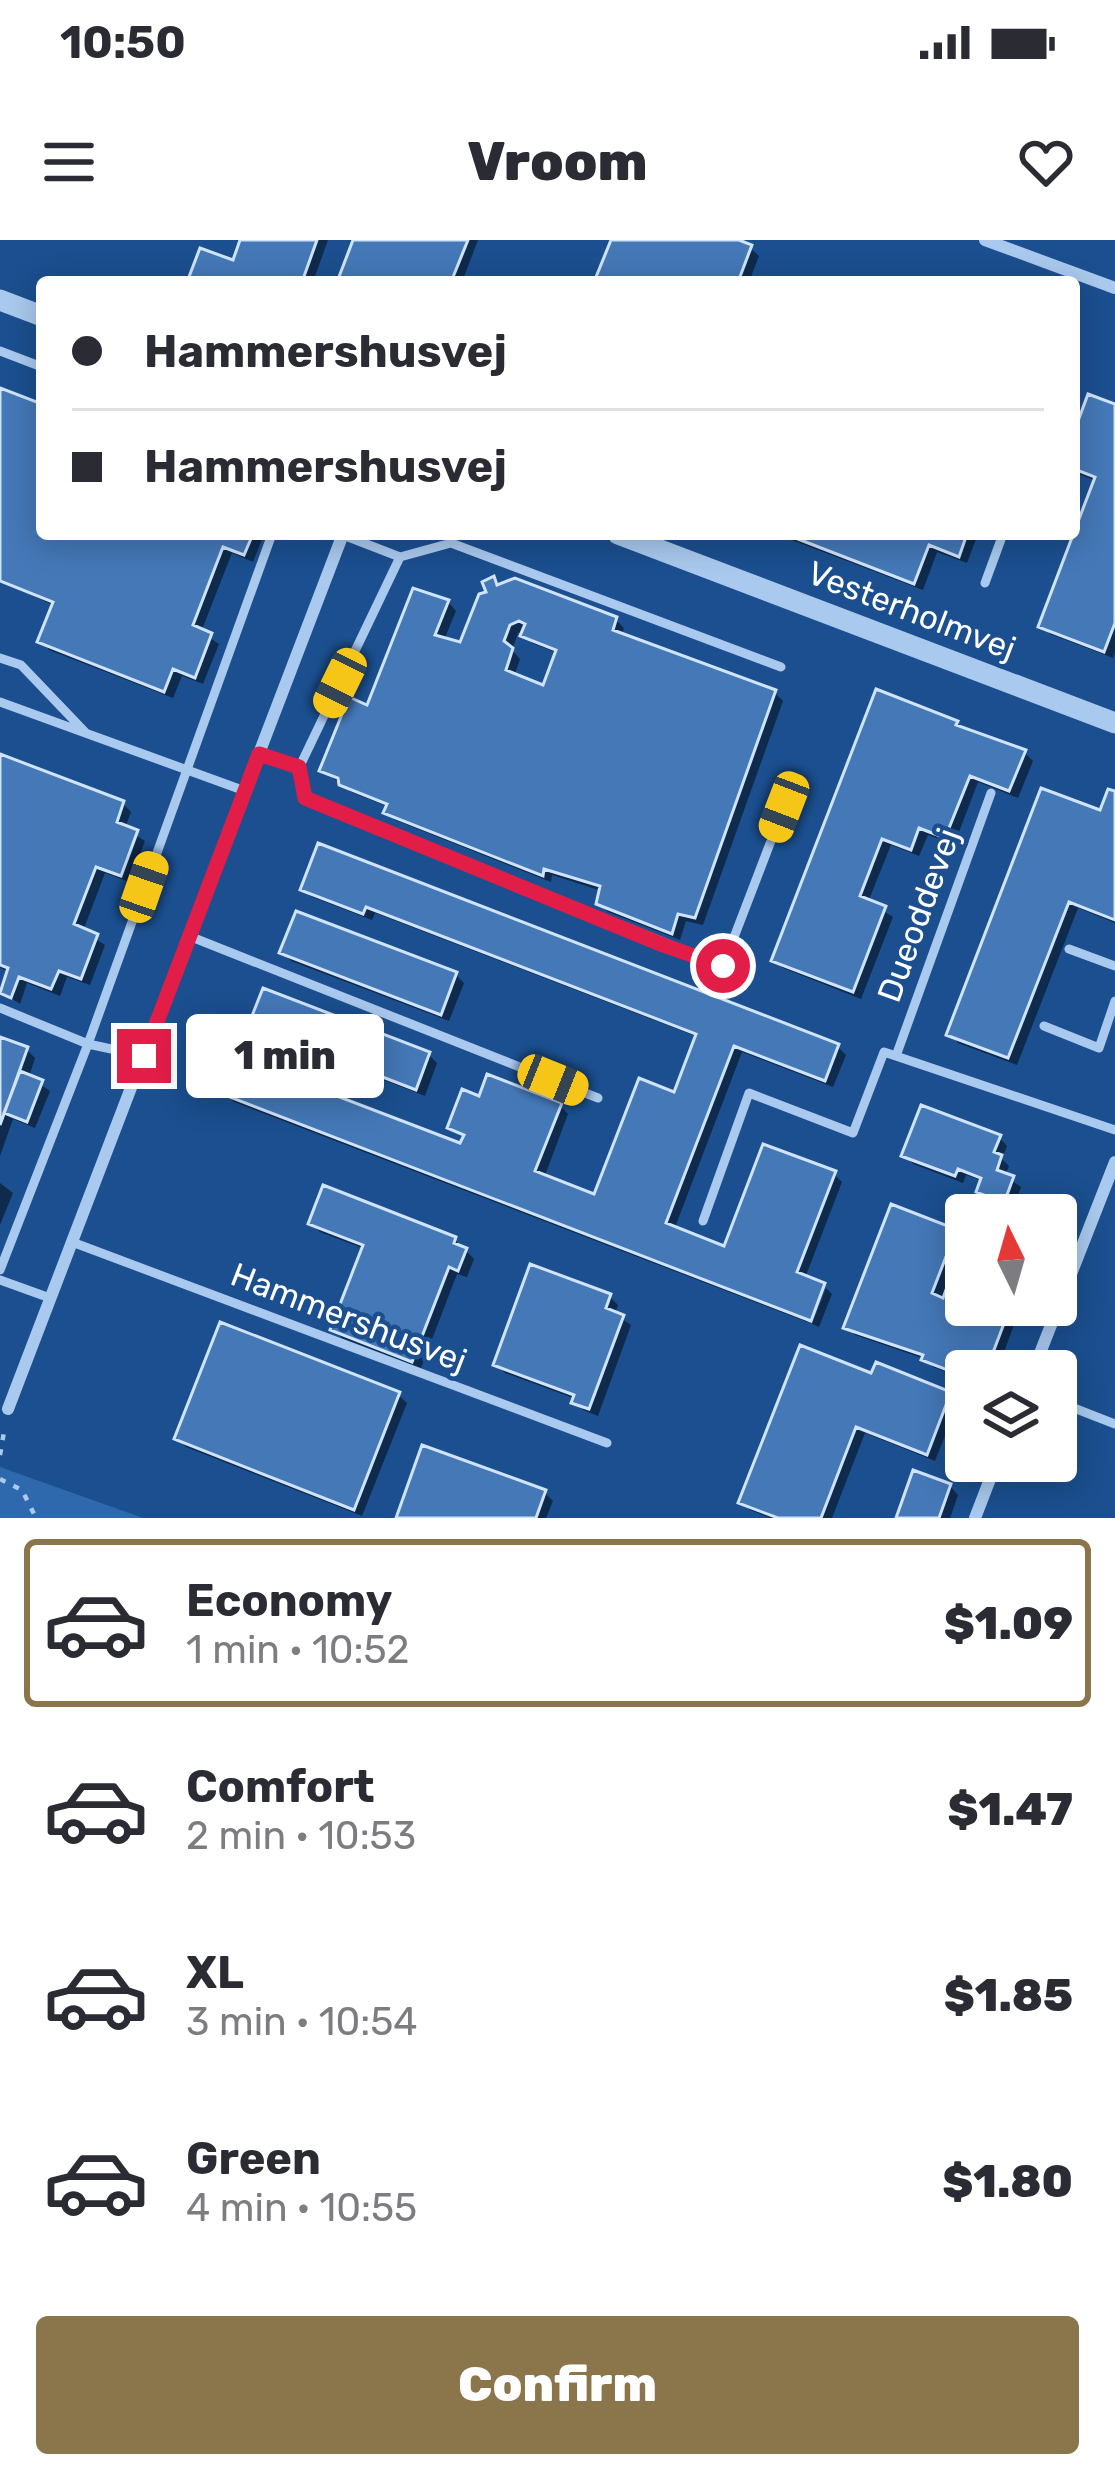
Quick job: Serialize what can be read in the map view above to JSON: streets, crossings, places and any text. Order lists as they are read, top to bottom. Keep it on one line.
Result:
{"streets":{"street":["Vesterholmvej"],"lane":["Dueoddevej","Hammershusvej"]},"north":"top","page":{"status":"10:50","header":"Vroom","banner":["Hammershusvej","Hammershusvej"],"bubble":"1 min","list":[{"name":"Economy","note":"1 min · 10:52","value":"$1.09"},{"name":"Comfort","note":"2 min · 10:53","value":"$1.47"},{"name":"XL","note":"3 min · 10:54","value":"$1.85"},{"name":"Green","note":"4 min · 10:55","value":"$1.80"}],"buttons":"Confirm"}}
